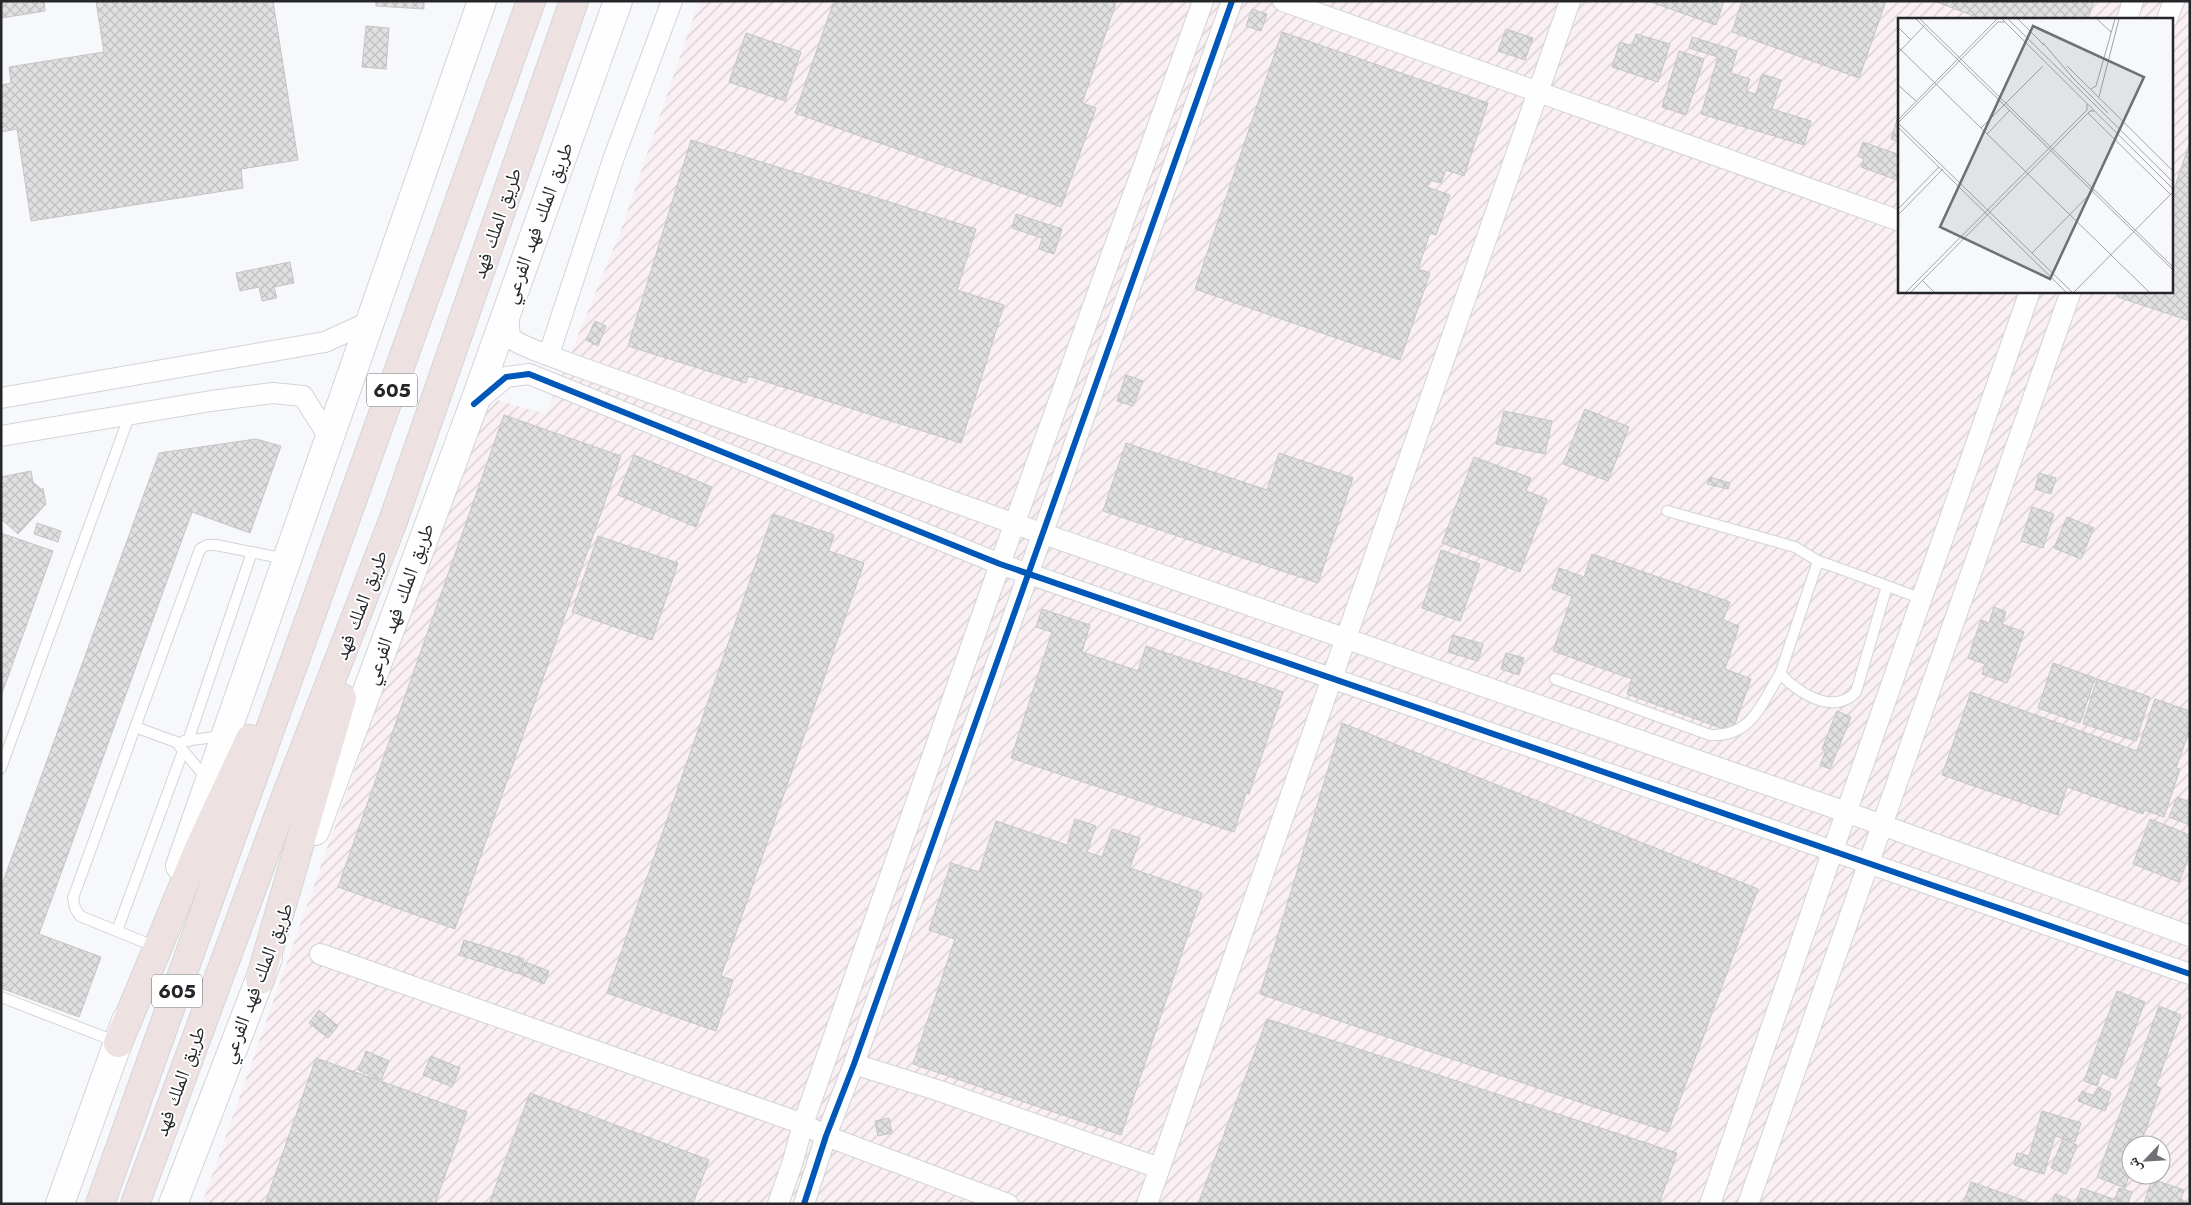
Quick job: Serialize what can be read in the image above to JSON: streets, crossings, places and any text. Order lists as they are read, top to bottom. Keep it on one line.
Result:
{"streets":{"highway":["طريق الملك فهد","605"],"main road":["طريق الملك فهد الفرعي"]},"north":"bottom left"}
